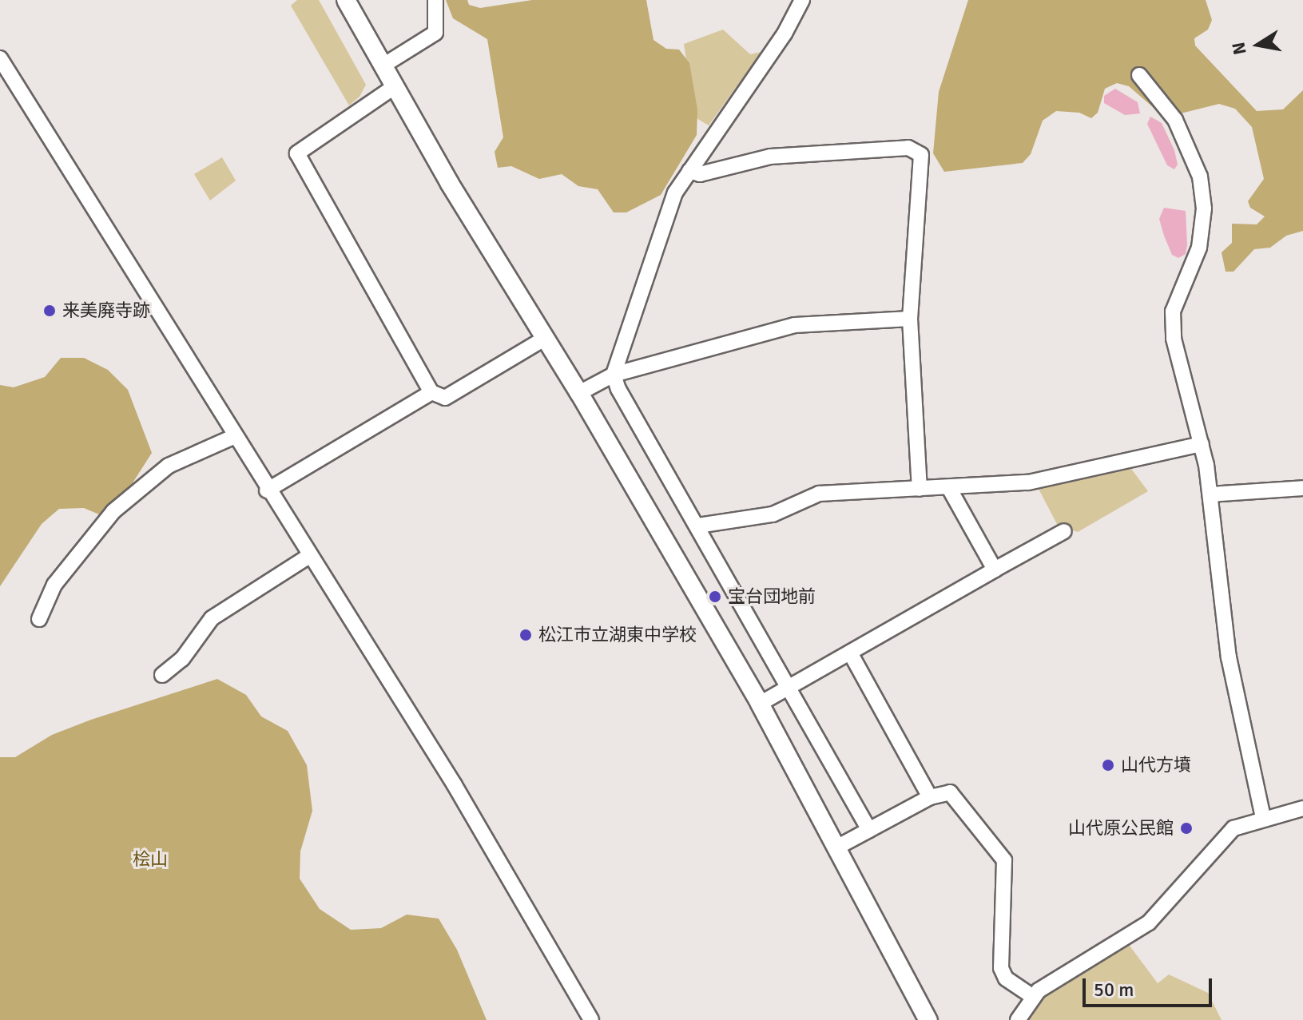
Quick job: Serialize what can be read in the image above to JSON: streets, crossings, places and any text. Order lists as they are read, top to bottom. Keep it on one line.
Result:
{"parks":["桧山"],"places":["来美廃寺跡","宝台団地前","松江市立湖東中学校","山代方墳","山代原公民館"],"scale_bar":"50 m","north":"left"}
